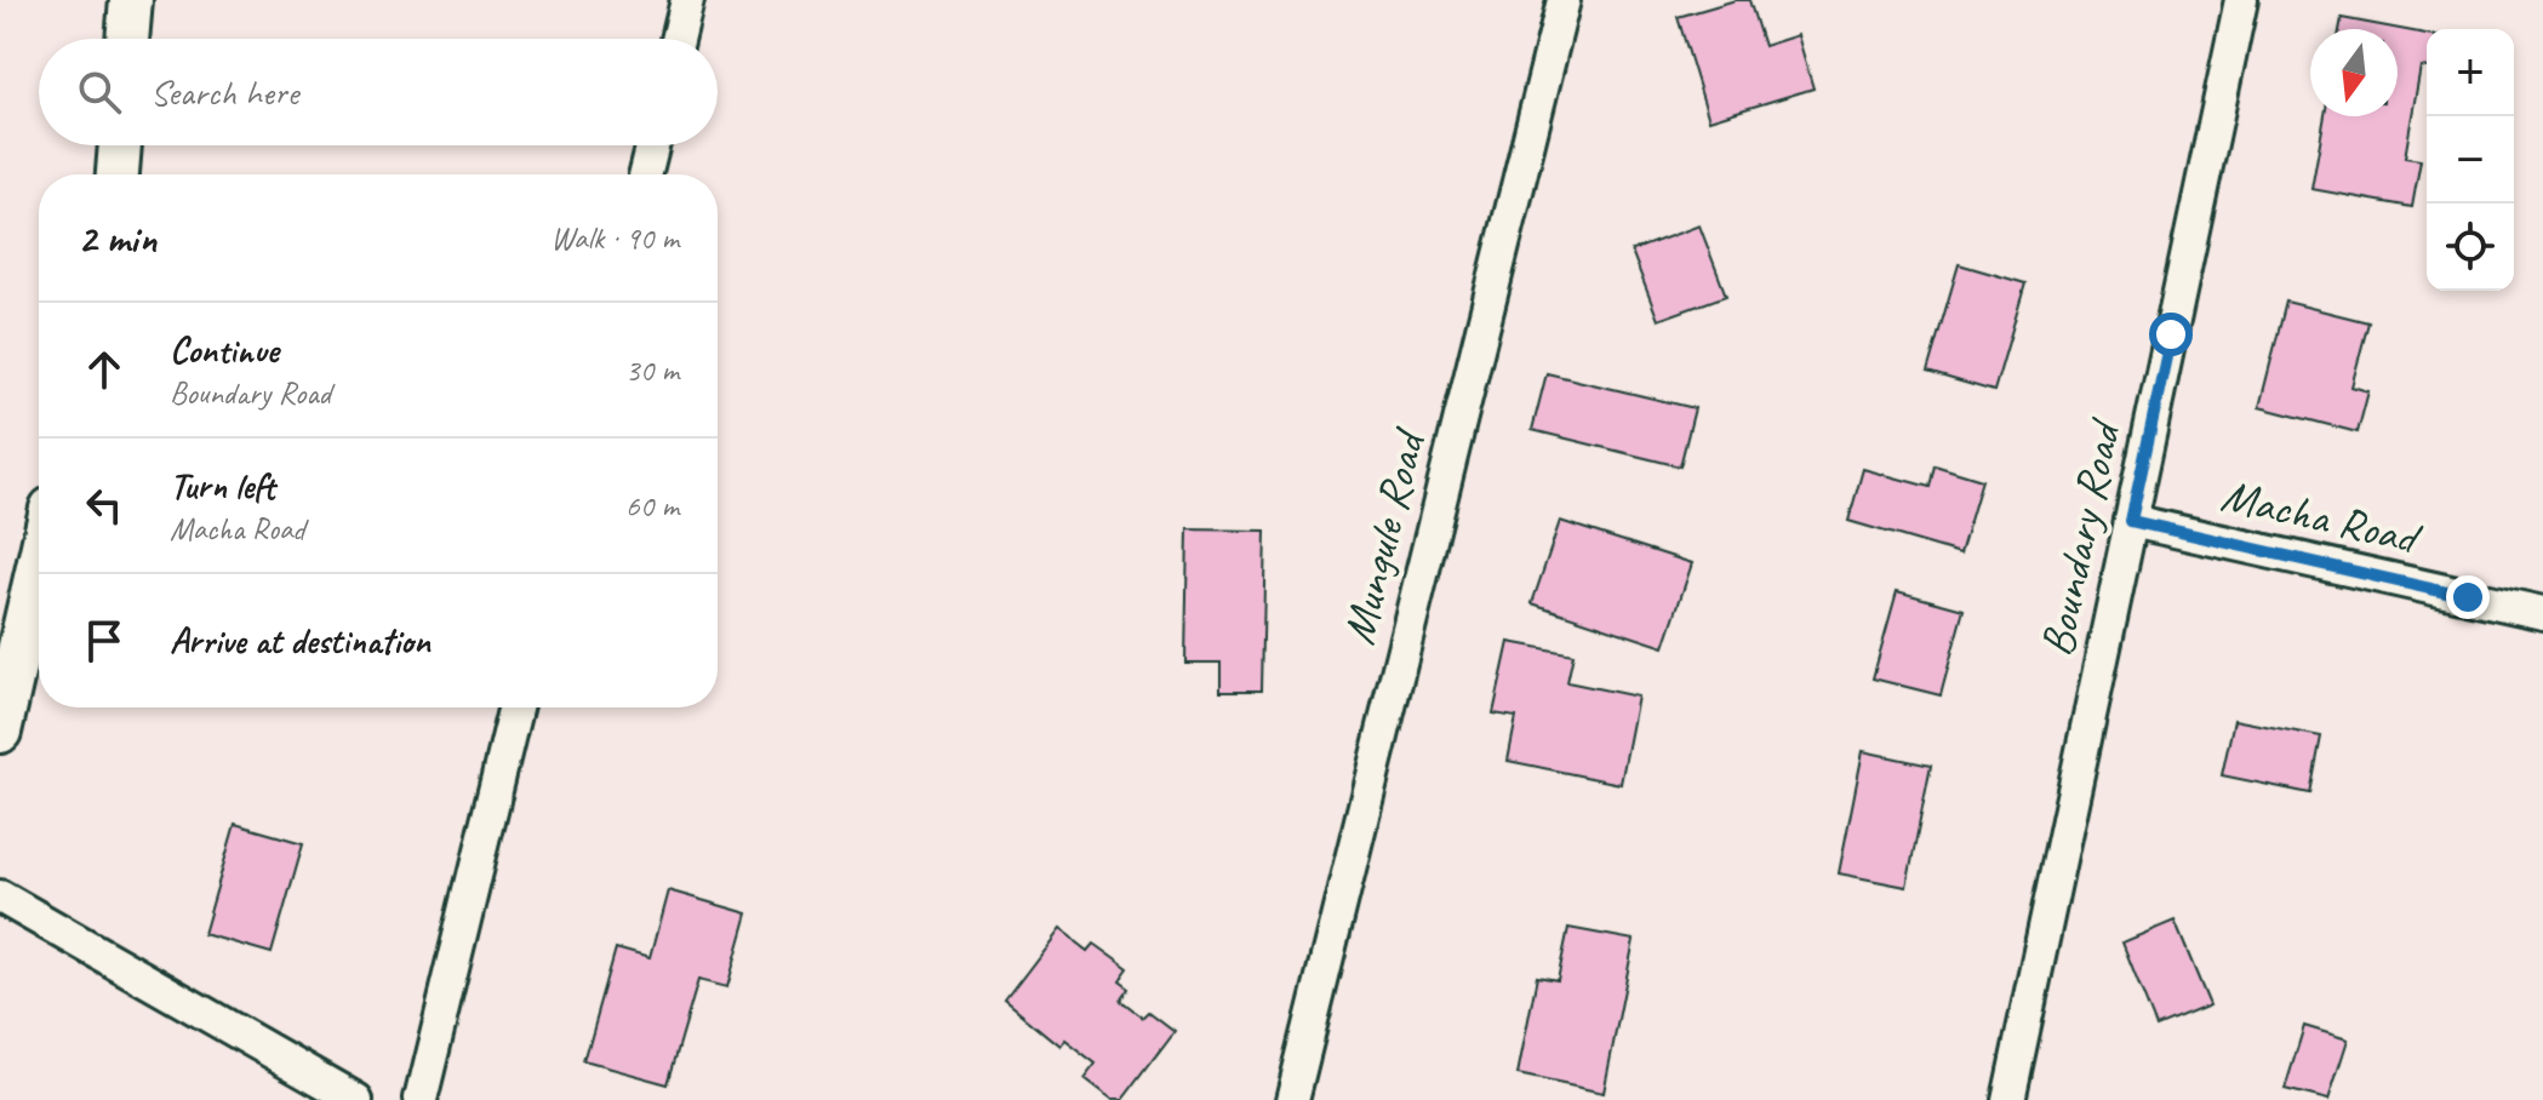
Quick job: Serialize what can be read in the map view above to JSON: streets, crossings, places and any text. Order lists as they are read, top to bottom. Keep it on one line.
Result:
{"streets":{"street":["Macha Road","Mungule Road","Boundary Road"]},"crossings":[["Macha Road","Boundary Road"]],"north":"bottom","page":{"map_buttons":["+","−"],"search":"Search here","heading":["2 min","Walk · 90 m"],"list":[["Continue","Boundary Road","30 m"],["Turn left","Macha Road","60 m"],"Arrive at destination"]}}
